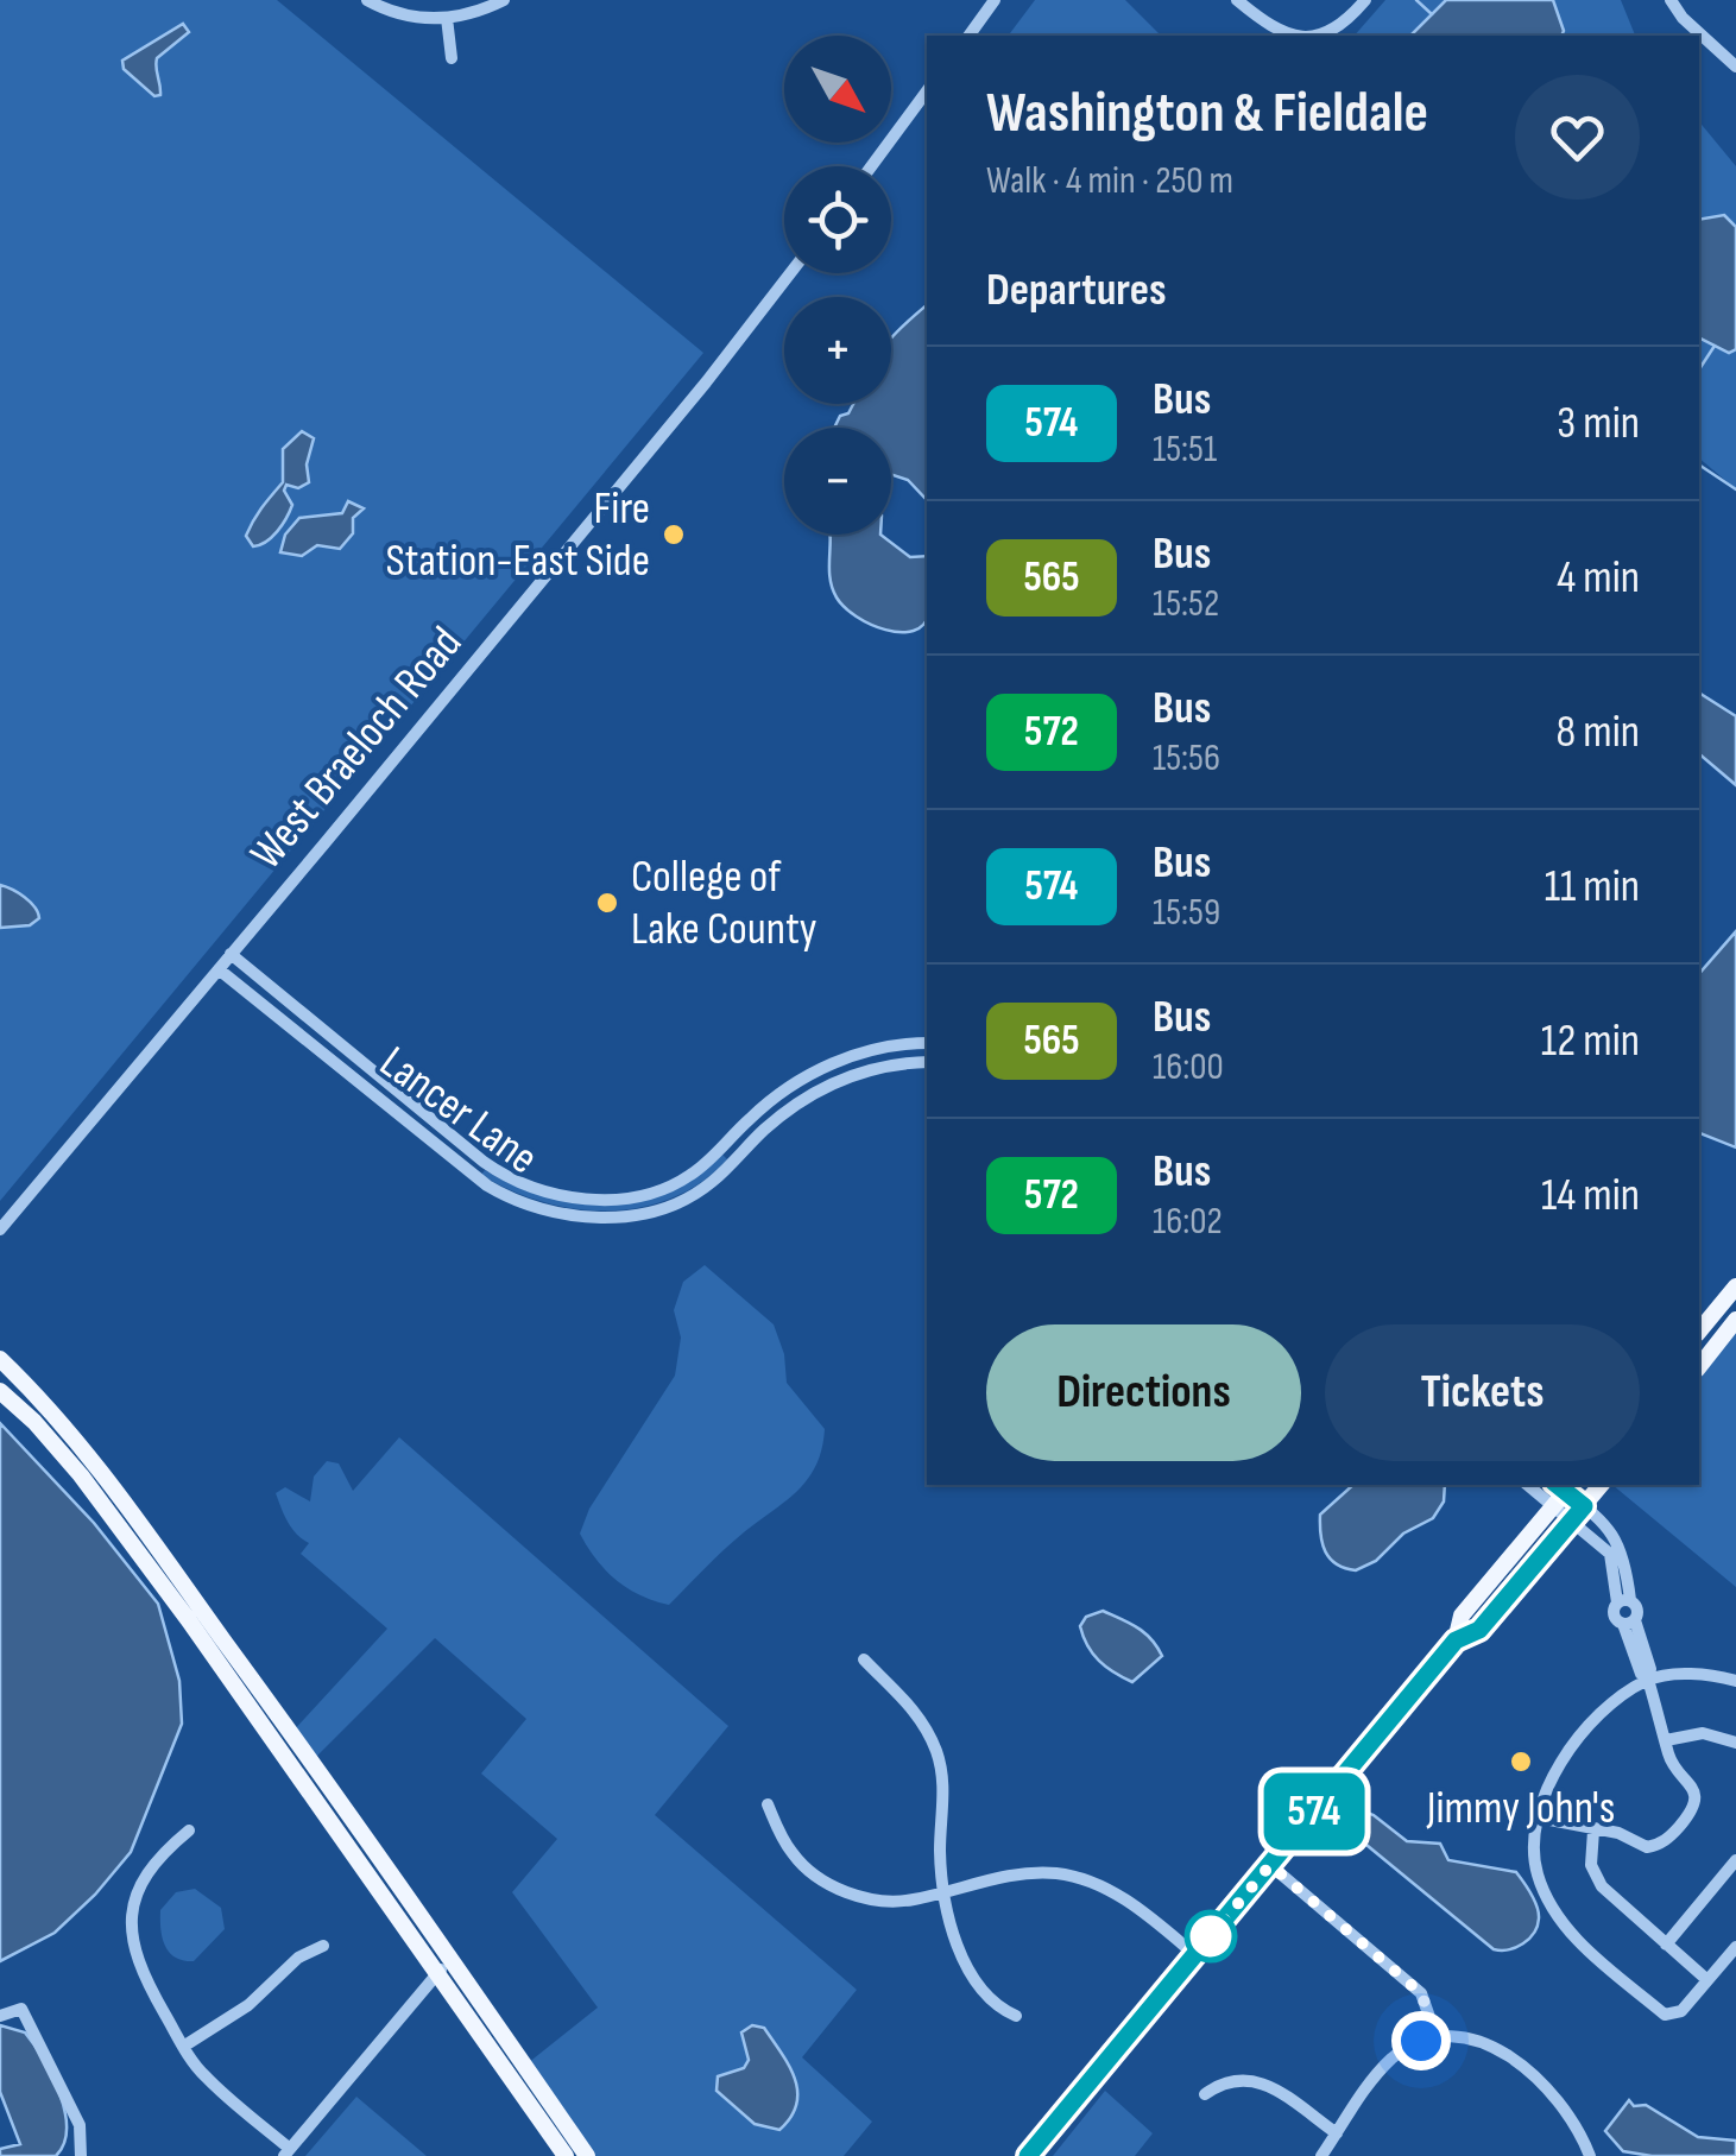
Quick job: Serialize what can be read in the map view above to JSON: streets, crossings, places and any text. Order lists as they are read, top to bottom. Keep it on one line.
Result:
{"streets":{"street":["West Braeloch Road","Lancer Lane"]},"crossings":[["West Braeloch Road","Lancer Lane"]],"places":["Fire Station-East Side","College of Lake County","Jimmy John's"],"lines":["bus line 574"],"north":"bottom right","page":{"on_map":"574","map_buttons":["+","−"],"heading":[["Washington & Fieldale","Walk · 4 min · 250 m"],"Departures"],"list":[{"mark":"574","name":"Bus","note":"15:51","value":"3 min"},{"mark":"565","name":"Bus","note":"15:52","value":"4 min"},{"mark":"572","name":"Bus","note":"15:56","value":"8 min"},{"mark":"574","name":"Bus","note":"15:59","value":"11 min"},{"mark":"565","name":"Bus","note":"16:00","value":"12 min"},{"mark":"572","name":"Bus","note":"16:02","value":"14 min"}],"buttons":["Directions","Tickets"]}}
